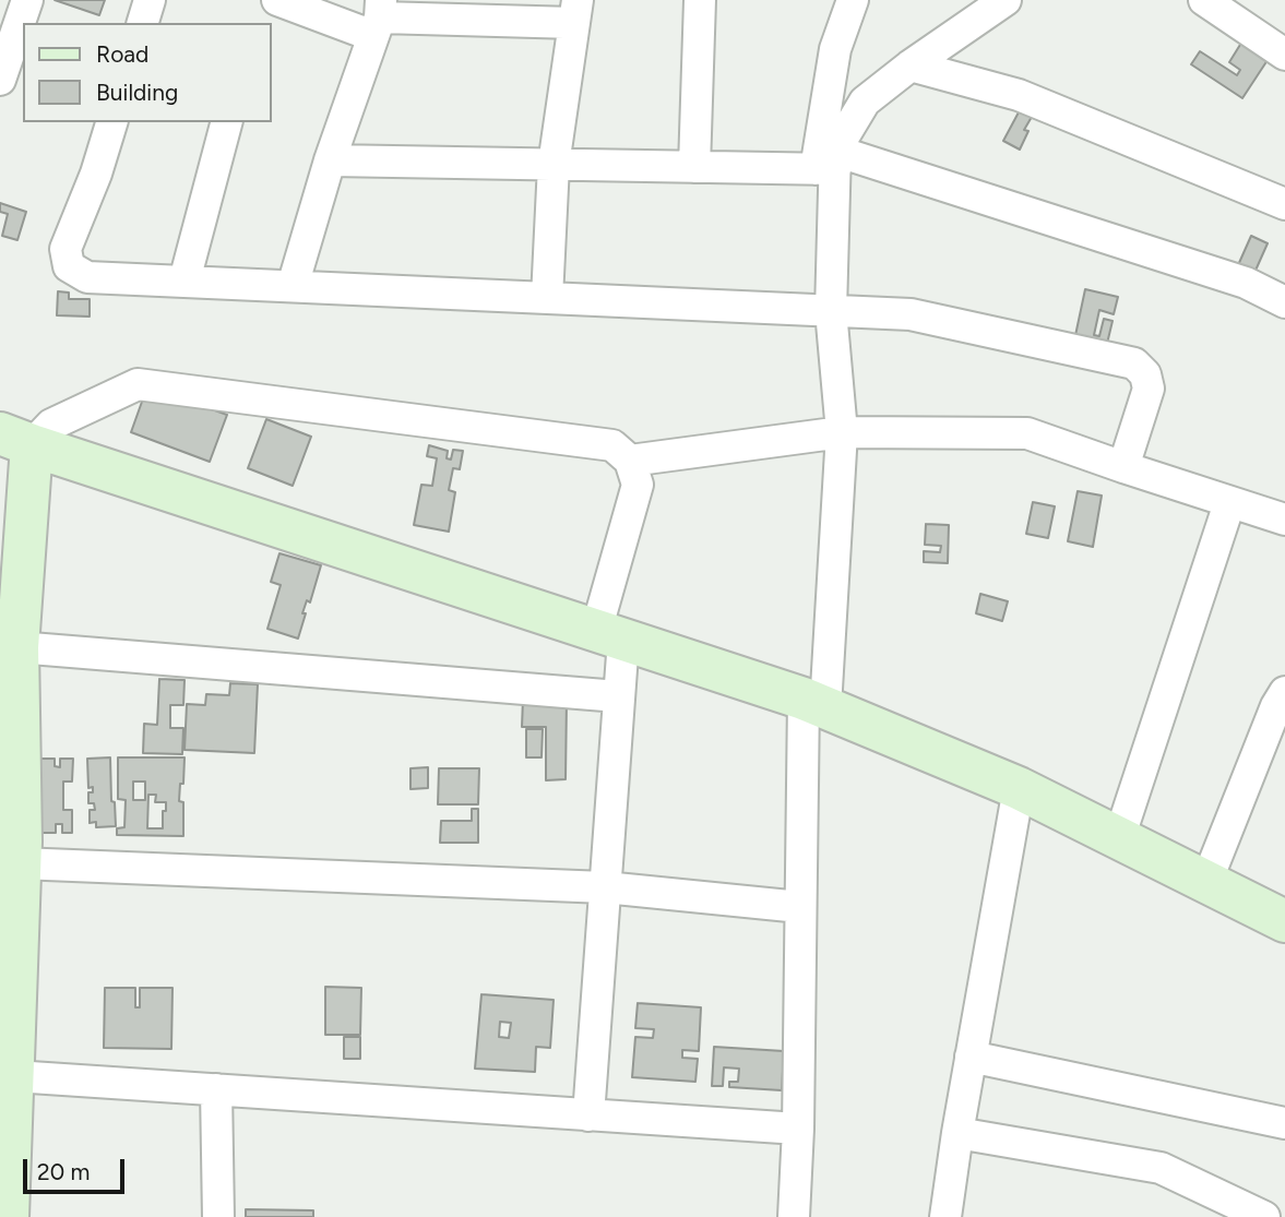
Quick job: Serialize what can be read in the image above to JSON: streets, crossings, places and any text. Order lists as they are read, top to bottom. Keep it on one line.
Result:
{"legend":["Road","Building"],"scale_bar":"20 m"}
